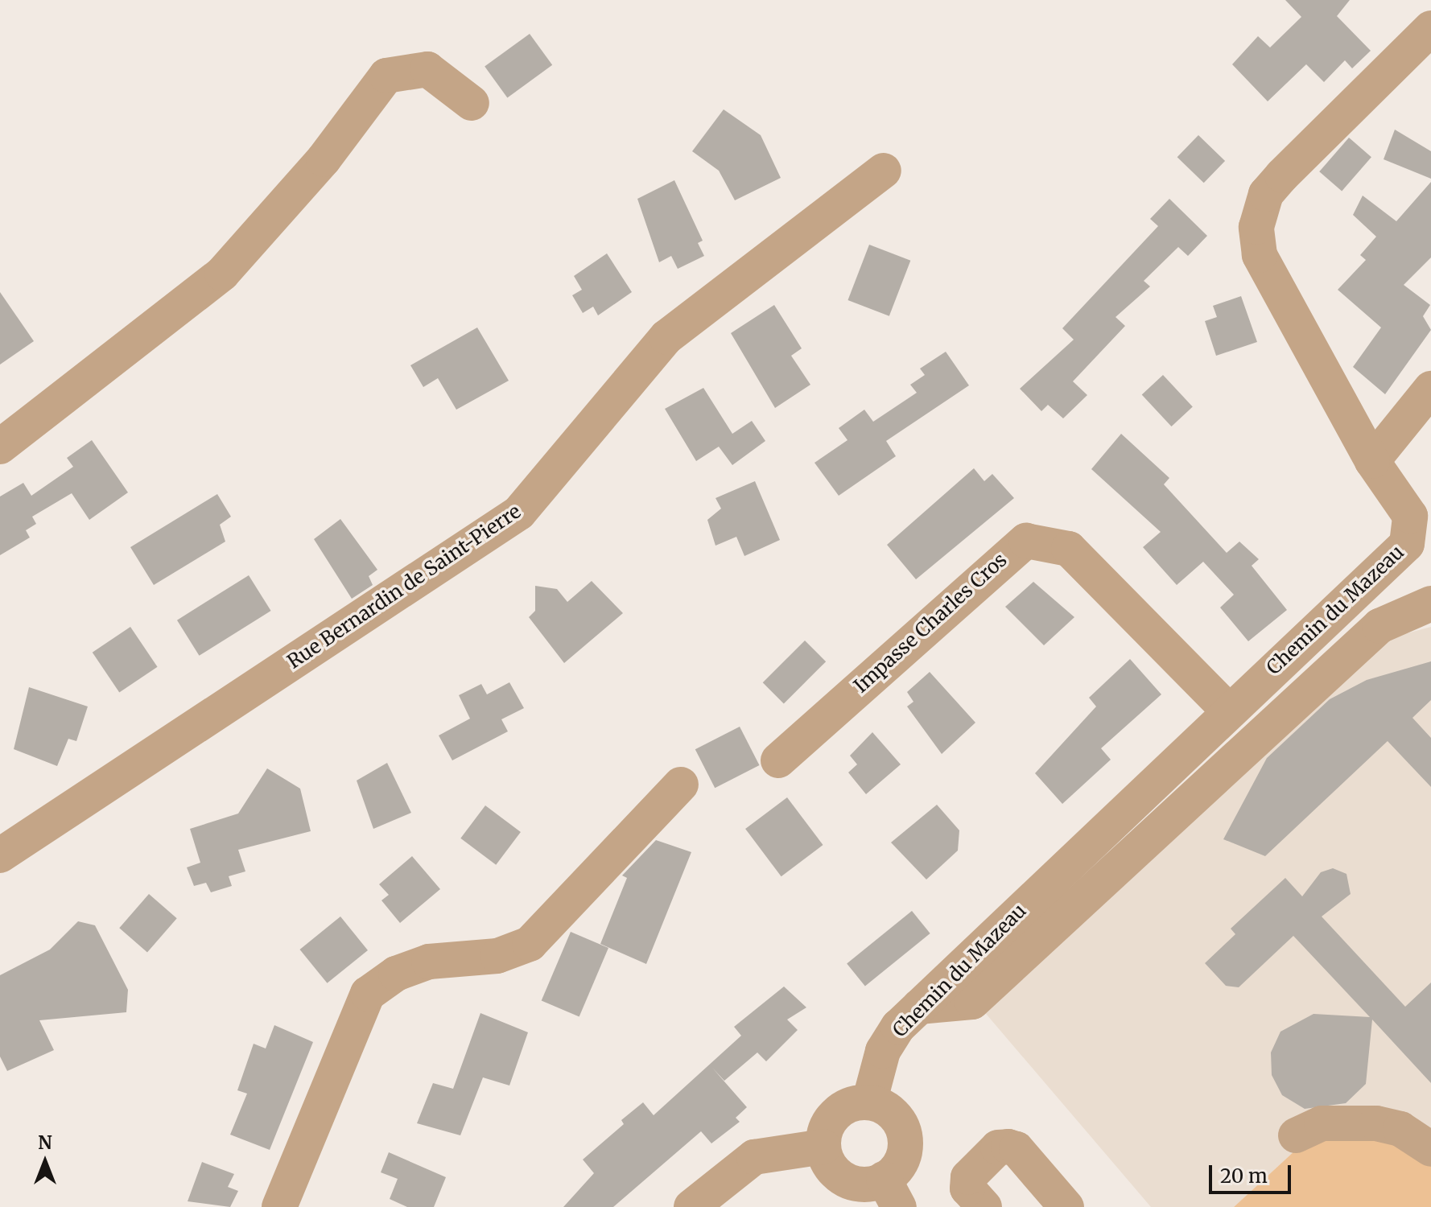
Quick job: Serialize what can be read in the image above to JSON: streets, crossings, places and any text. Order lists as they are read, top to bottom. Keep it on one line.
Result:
{"streets":{"street":["Rue Bernardin de Saint-Pierre","Chemin du Mazeau","Impasse Charles Cros"]},"crossings":[["Chemin du Mazeau","Impasse Charles Cros"]],"scale_bar":"20 m","north":"top"}
